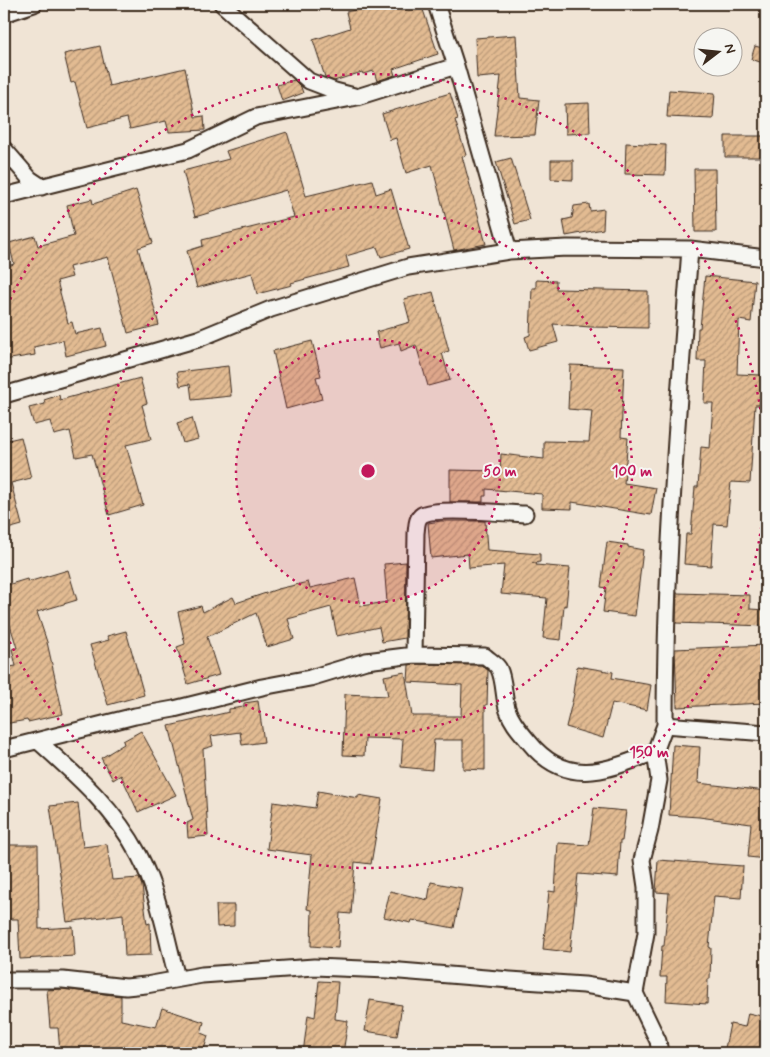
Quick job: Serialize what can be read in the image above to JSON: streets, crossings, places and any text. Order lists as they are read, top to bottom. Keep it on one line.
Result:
{"north":"right","rings":["50 m","100 m","150 m"]}
